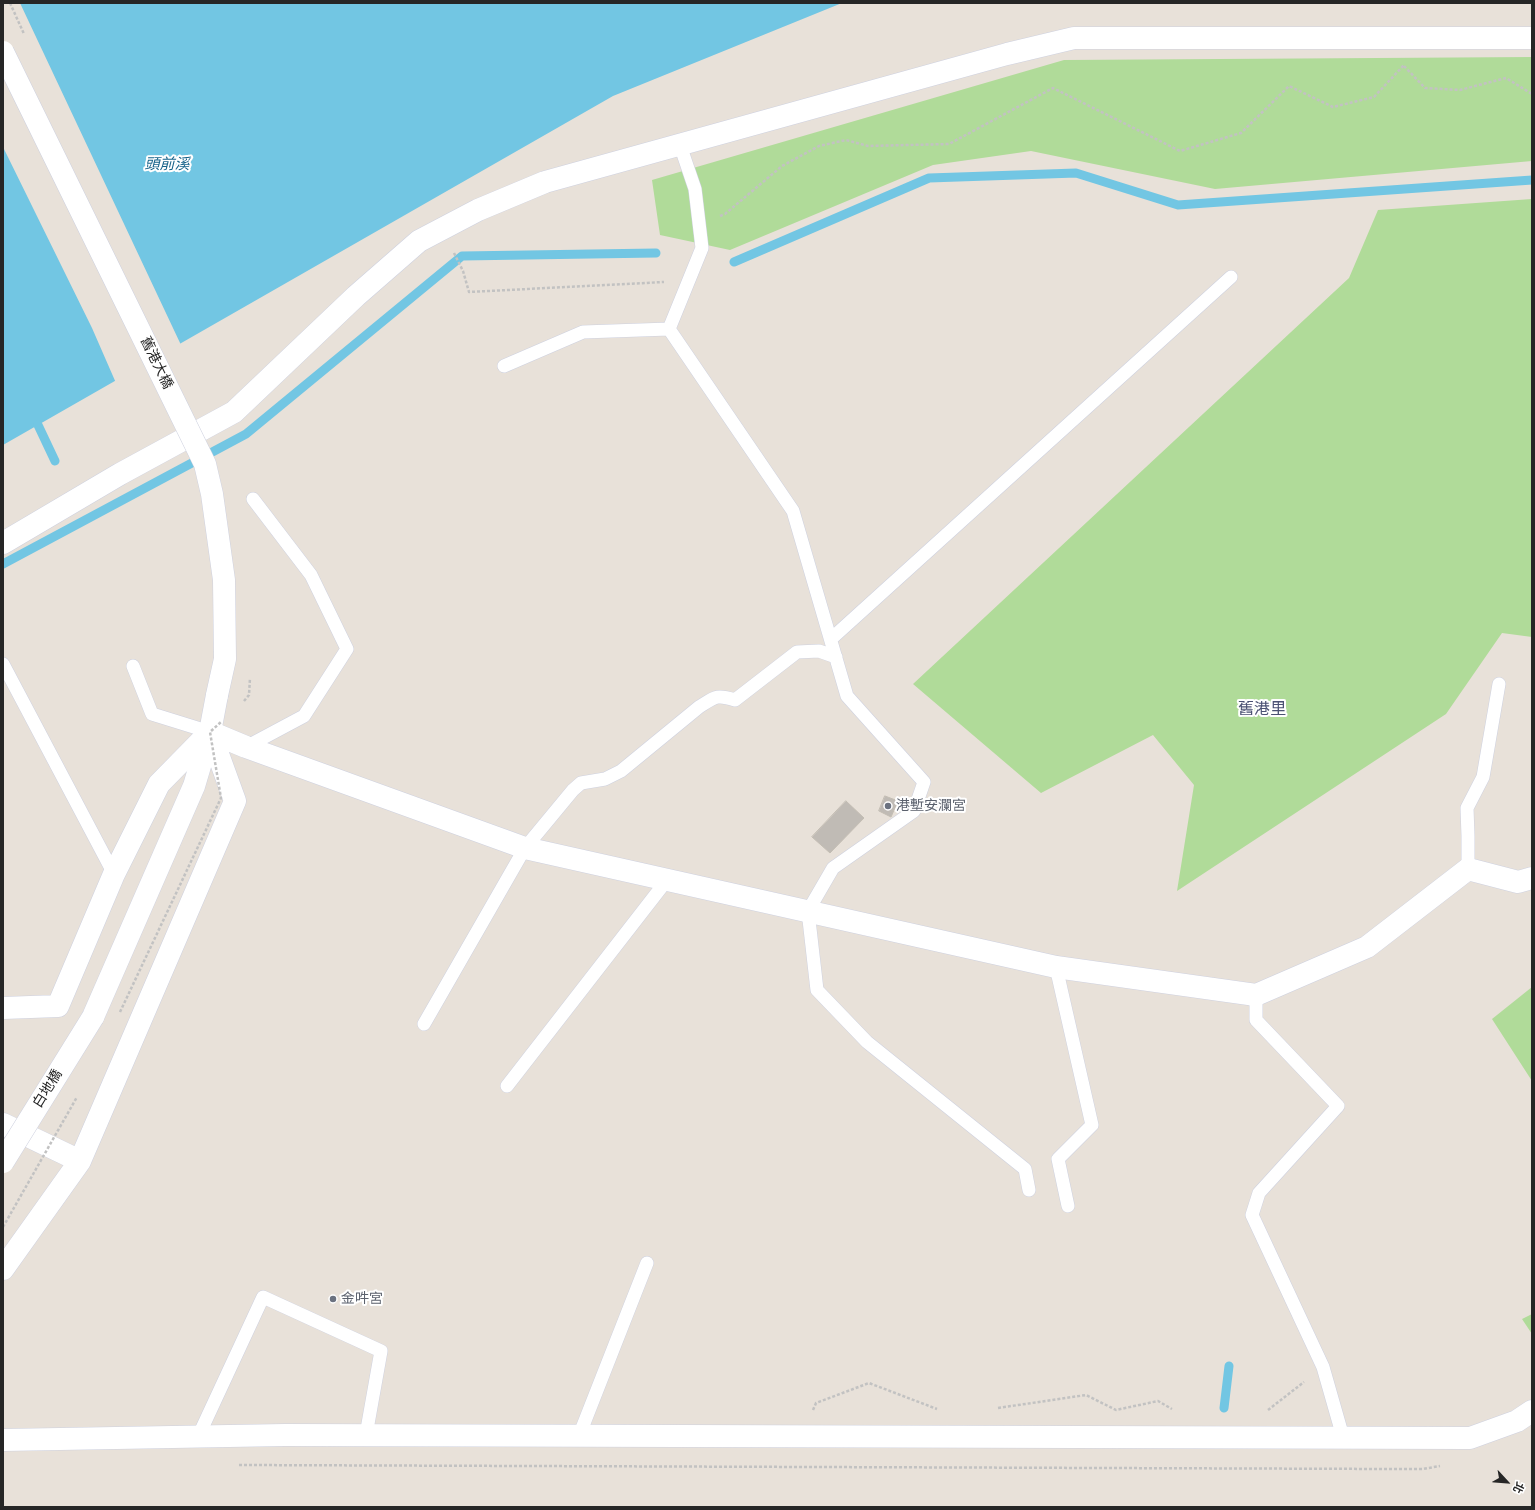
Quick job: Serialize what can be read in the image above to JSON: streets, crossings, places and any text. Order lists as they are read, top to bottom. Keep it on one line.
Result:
{"streets":{"street":["舊港大橋","白地橋"]},"crossings":[["舊港大橋","白地橋"]],"districts":["舊港里"],"water":["頭前溪"],"places":["港塹安瀾宮","金吽宮"],"north":"bottom right"}
